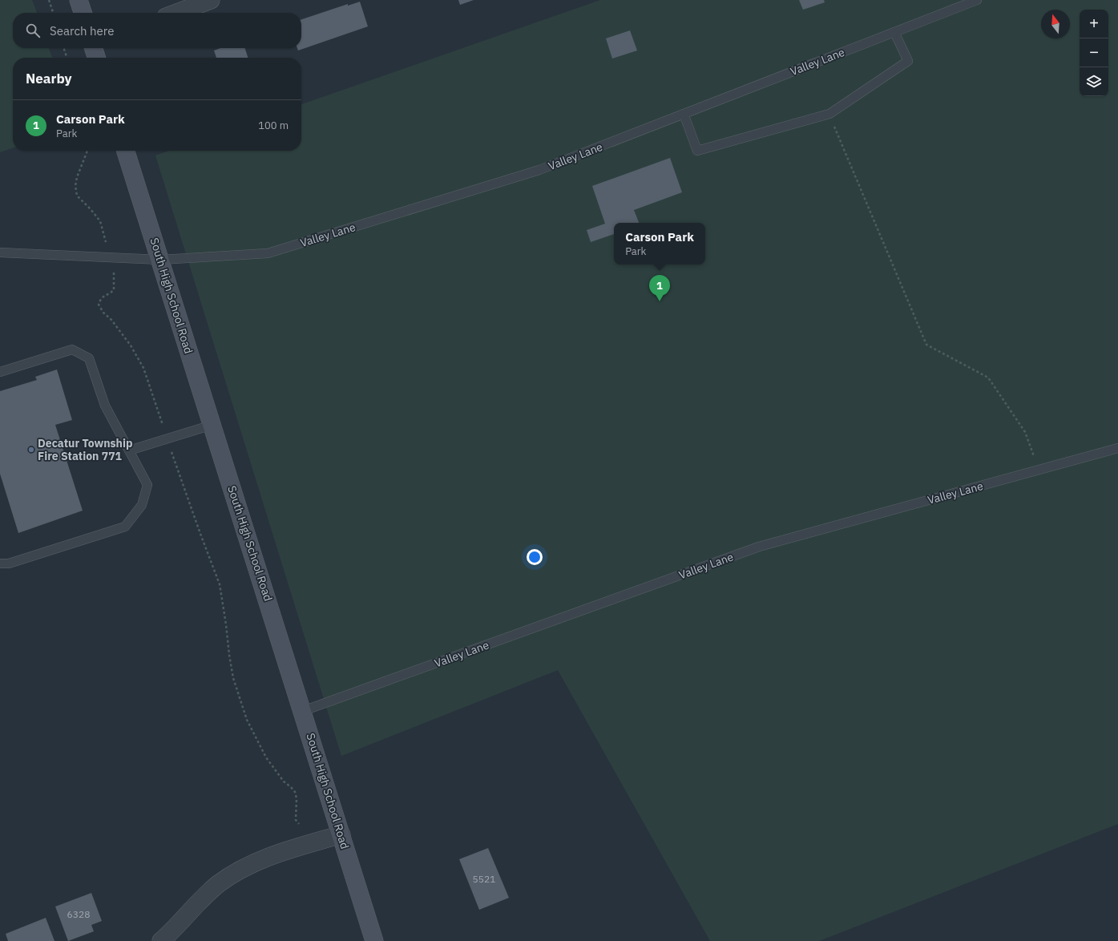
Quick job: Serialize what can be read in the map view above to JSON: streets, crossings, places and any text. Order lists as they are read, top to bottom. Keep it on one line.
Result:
{"streets":{"main road":["South High School Road"],"lane":["Valley Lane"]},"crossings":[["Valley Lane","South High School Road"]],"places":["Decatur Township Fire Station 771"],"house_numbers":["5521","6328"],"north":"top","page":{"map_buttons":["+","−"],"search":"Search here","heading":"Nearby","list":[{"mark":"1","name":"Carson Park","note":"Park","value":"100 m"}],"popup":["Carson Park","Park"],"pins":"1"}}
